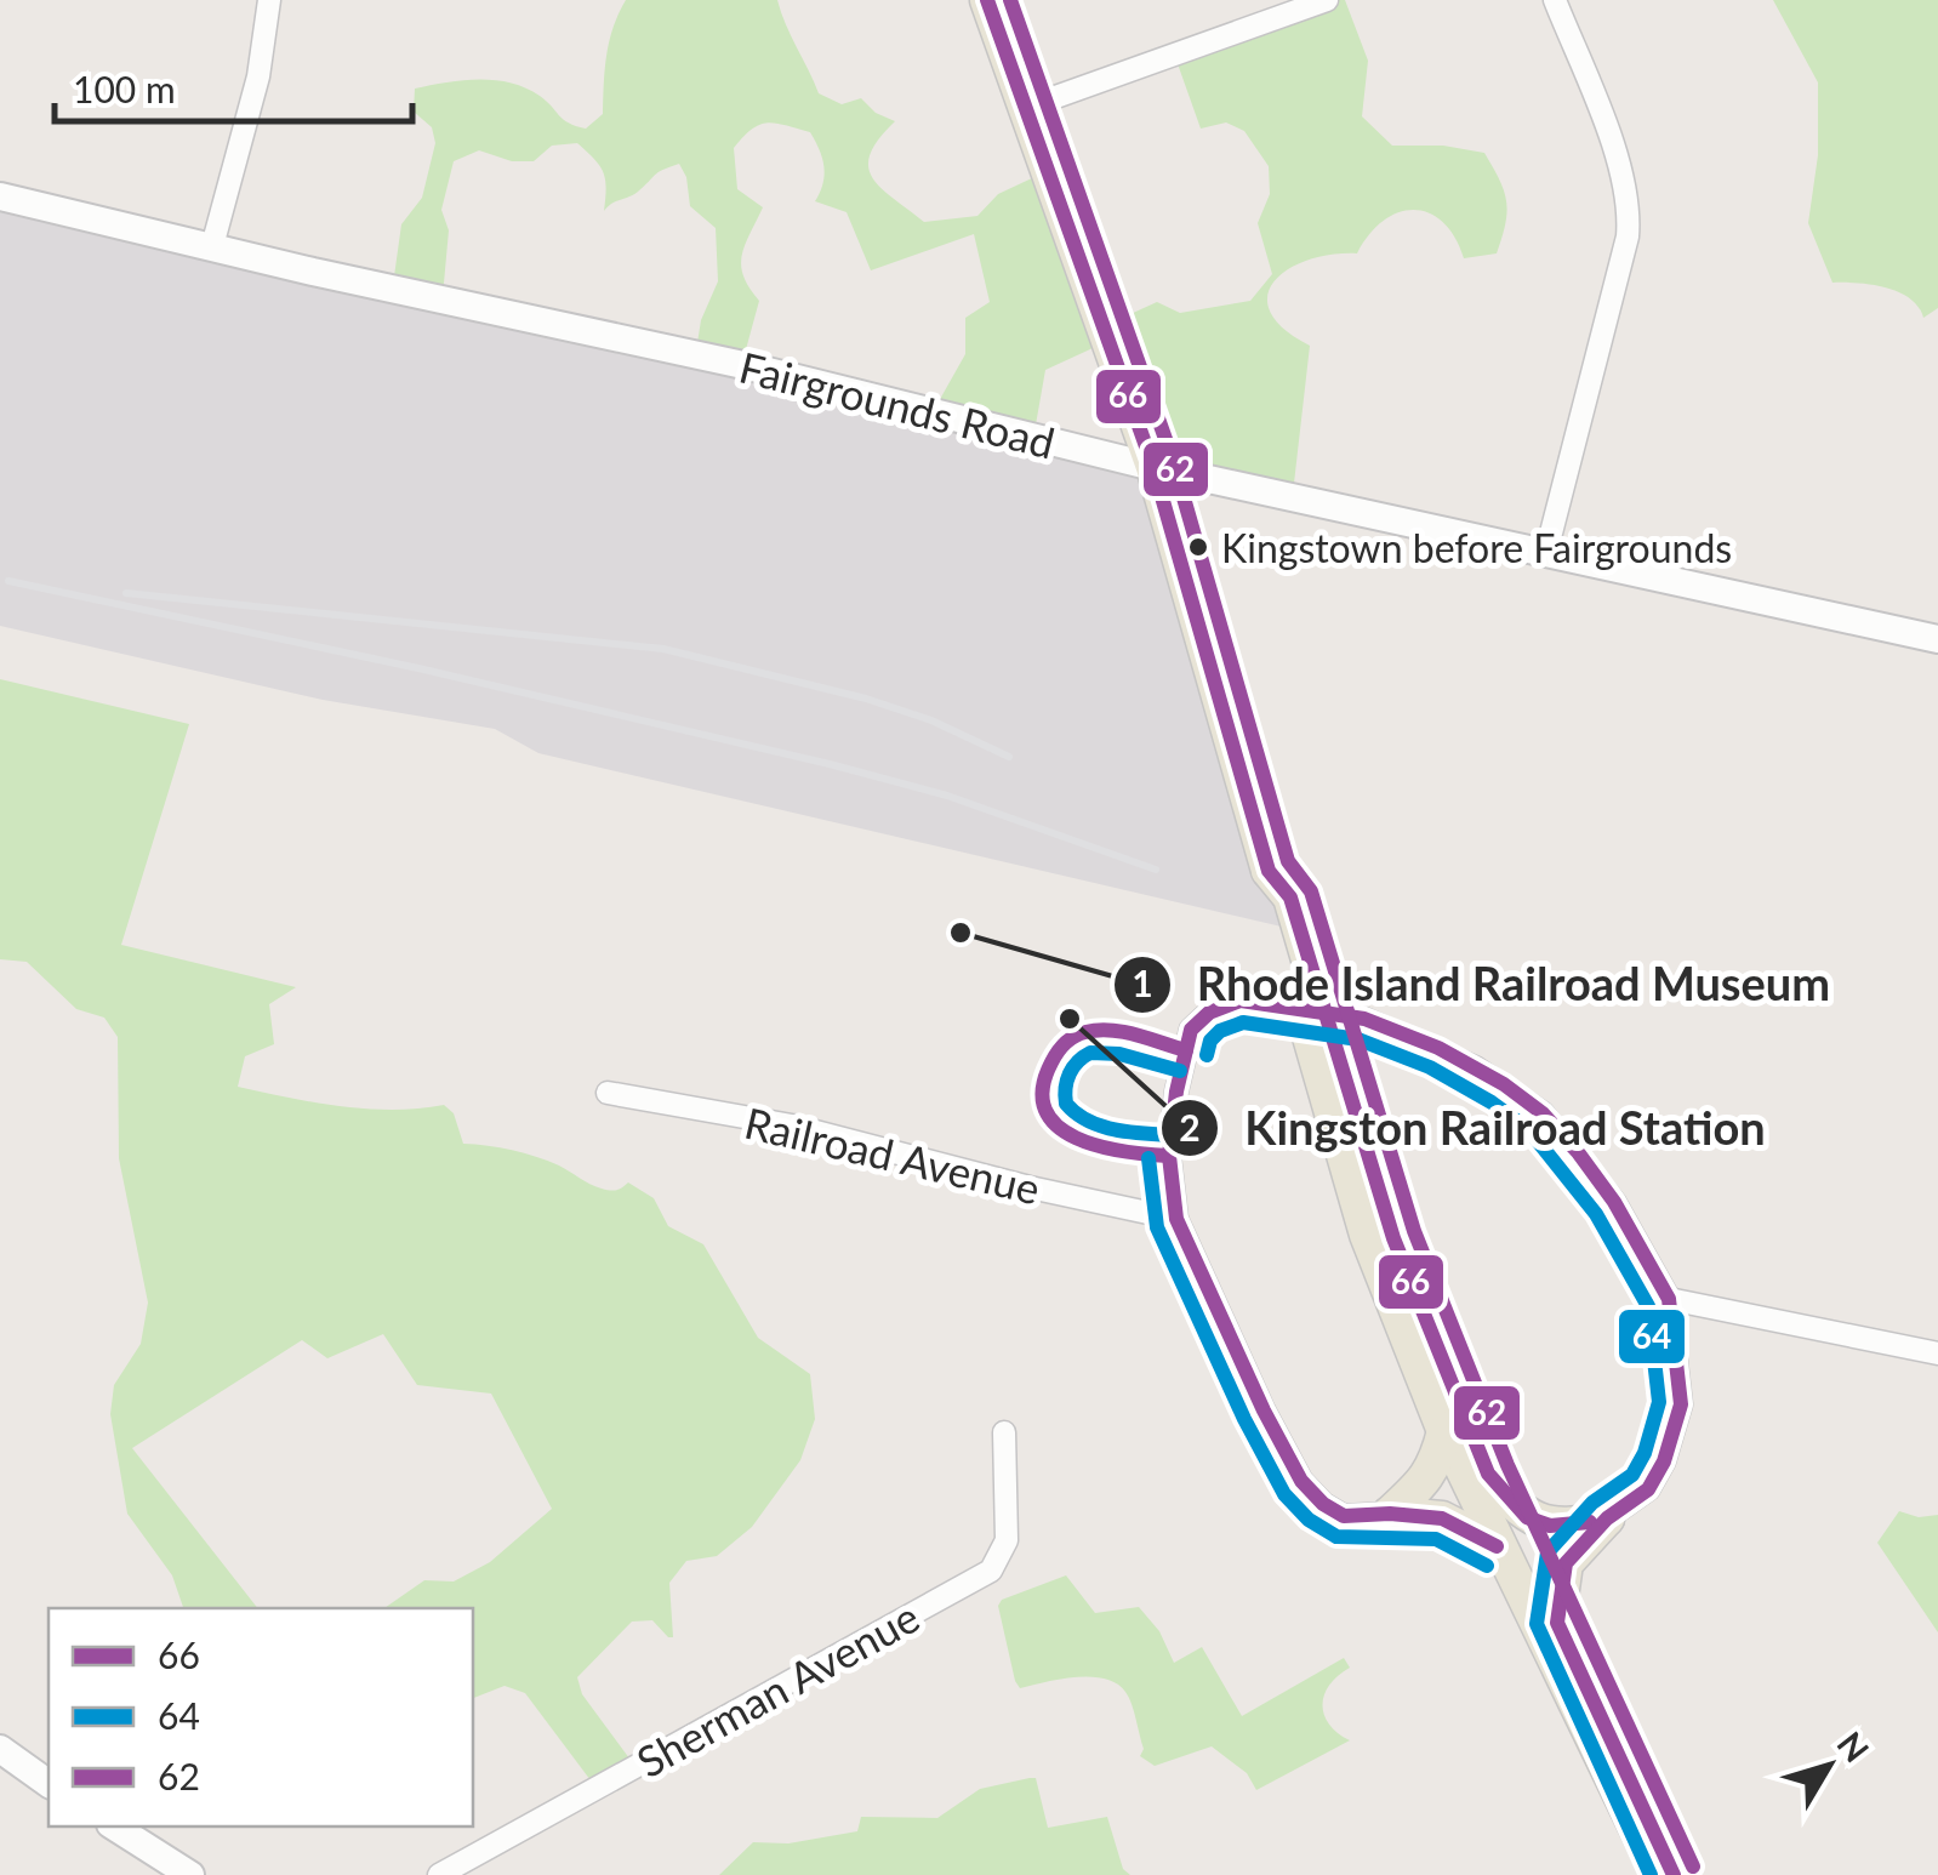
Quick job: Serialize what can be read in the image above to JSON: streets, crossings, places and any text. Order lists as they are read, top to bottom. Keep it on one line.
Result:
{"streets":{"street":["Fairgrounds Road","Railroad Avenue","Sherman Avenue"]},"places":["Kingstown before Fairgrounds","Rhode Island Railroad Museum","Kingston Railroad Station"],"lines":["transit line 66","transit line 62","transit line 64"],"legend":["66","64","62"],"scale_bar":"100 m","north":"top right"}
